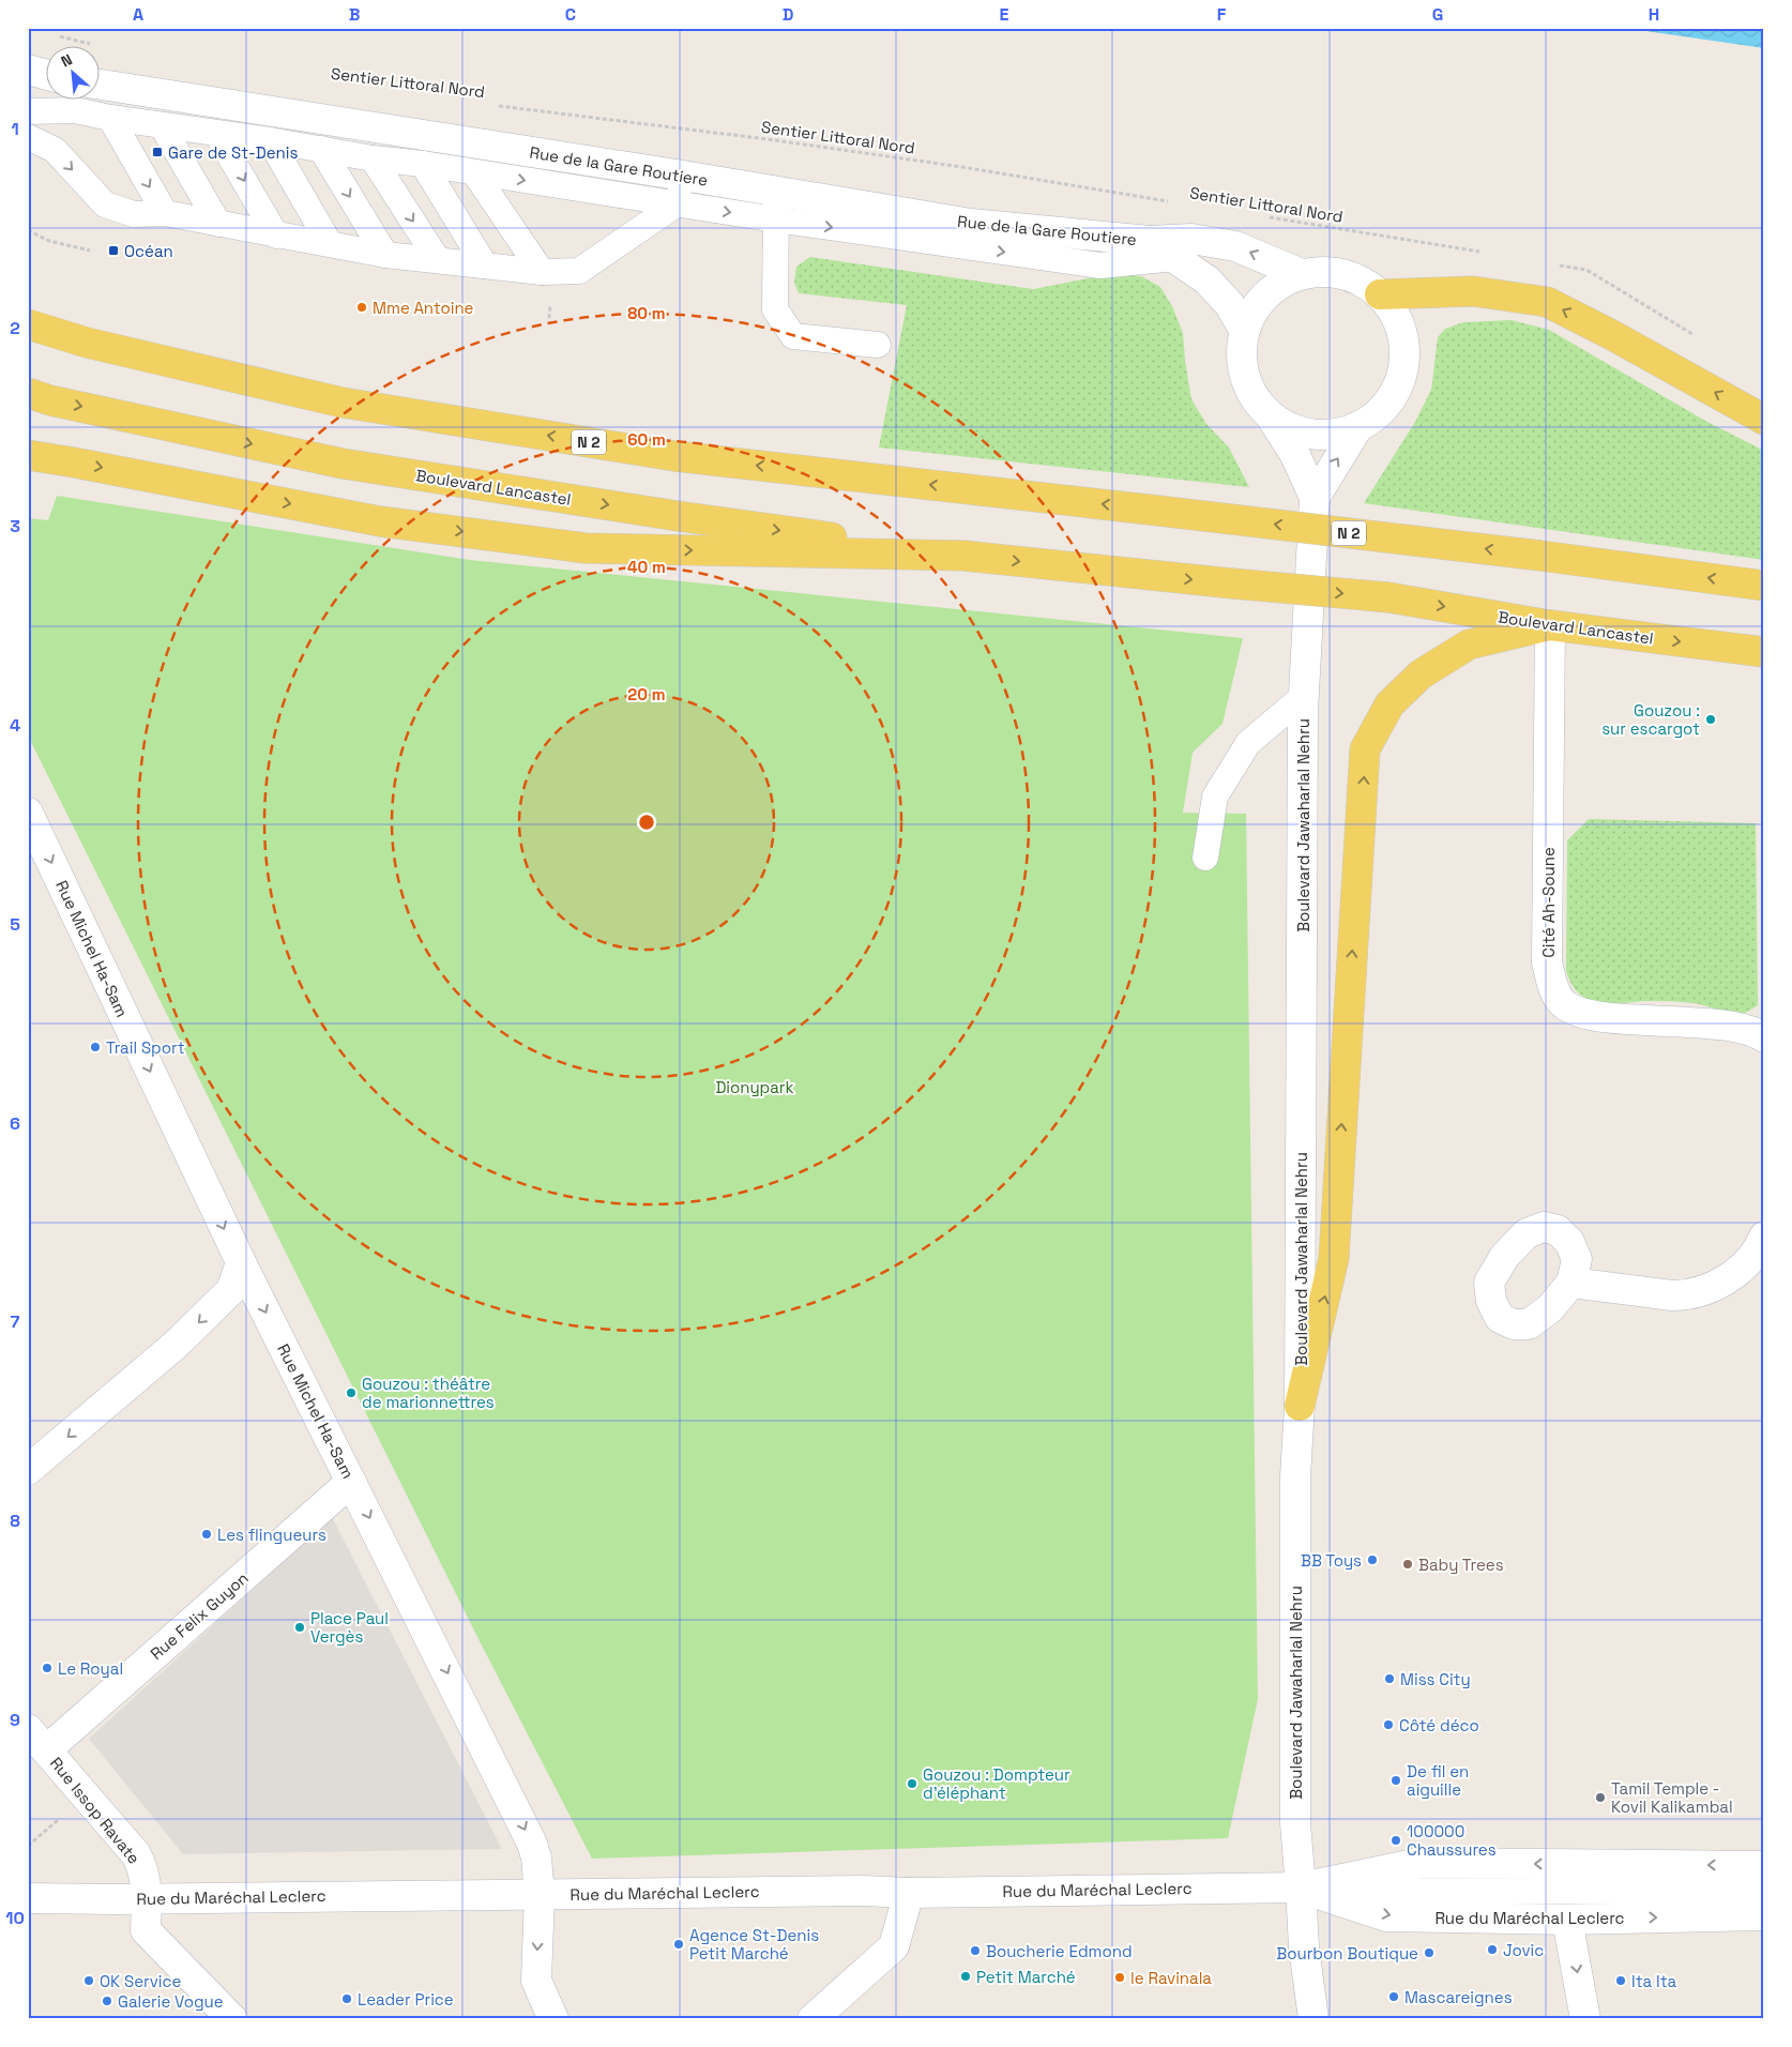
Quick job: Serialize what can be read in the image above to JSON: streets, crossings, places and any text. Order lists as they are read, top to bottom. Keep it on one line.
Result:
{"streets":{"main road":["N 2","Boulevard Lancastel"],"street":["Rue de la Gare Routiere","Boulevard Jawaharlal Nehru","Cité Ah-Soune","Rue Michel Ha-Sam","Rue Felix Guyon","Rue Issop Ravate","Rue du Maréchal Leclerc"],"path":["Sentier Littoral Nord"]},"crossings":[["Rue de la Gare Routiere","Boulevard Jawaharlal Nehru"],["Boulevard Lancastel","Cité Ah-Soune"],["Boulevard Jawaharlal Nehru","Rue du Maréchal Leclerc"],["Rue Michel Ha-Sam","Rue Felix Guyon"],["Rue Michel Ha-Sam","Rue du Maréchal Leclerc"],["Rue Felix Guyon","Rue Issop Ravate"],["Rue Issop Ravate","Rue du Maréchal Leclerc"]],"one_way":["Rue Michel Ha-Sam"],"parks":["Dionypark"],"places":{"transit":["Gare de St-Denis","Océan"],"other":["Mme Antoine","Gouzou : sur escargot","Trail Sport","Gouzou : théâtre de marionnettres","Les flingueurs","BB Toys","Baby Trees","Place Paul Vergès","Le Royal","Miss City","Côté déco","De fil en aiguille","Gouzou : Dompteur d'éléphant","Tamil Temple - Kovil Kalikambal","100000 Chaussures","Agence St-Denis Petit Marché","Jovic","Boucherie Edmond","Bourbon Boutique","Petit Marché","le Ravinala","OK Service","Ita Ita","Mascareignes","Leader Price","Galerie Vogue"]},"north":"top left","grid":{"columns":["A","B","C","D","E","F","G","H"],"rows":["1","2","3","4","5","6","7","8","9","10"]},"rings":["80 m","60 m","40 m","20 m"]}
